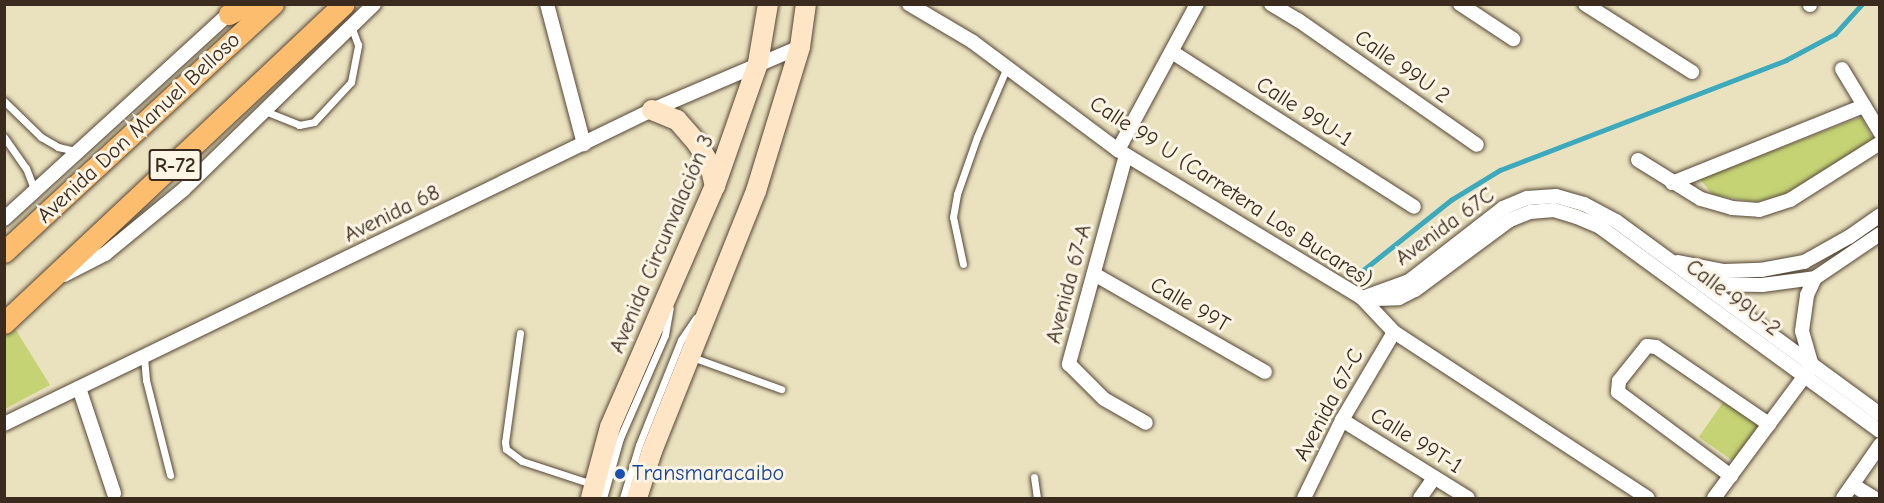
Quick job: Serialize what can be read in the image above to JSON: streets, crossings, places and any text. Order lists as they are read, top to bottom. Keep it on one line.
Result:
{"streets":{"main road":["Avenida Don Manuel Belloso","R-72","Avenida Circunvalación 3"],"street":["Calle 99U 2","Calle 99U-1","Calle 99 U (Carretera Los Bucares)","Avenida 68","Avenida 67C","Avenida 67-A","Calle 99U-2","Calle 99T","Avenida 67-C","Calle 99T-1"]},"crossings":[["Calle 99U-1","Avenida 67-A"],["Calle 99 U (Carretera Los Bucares)","Avenida 67C"],["Calle 99 U (Carretera Los Bucares)","Avenida 67-A"],["Calle 99 U (Carretera Los Bucares)","Avenida 67-C"],["Avenida 68","Avenida Circunvalación 3"],["Avenida 67C","Calle 99U-2"],["Avenida 67-A","Calle 99T"],["Avenida 67-C","Calle 99T-1"]],"places":["Transmaracaibo"]}
